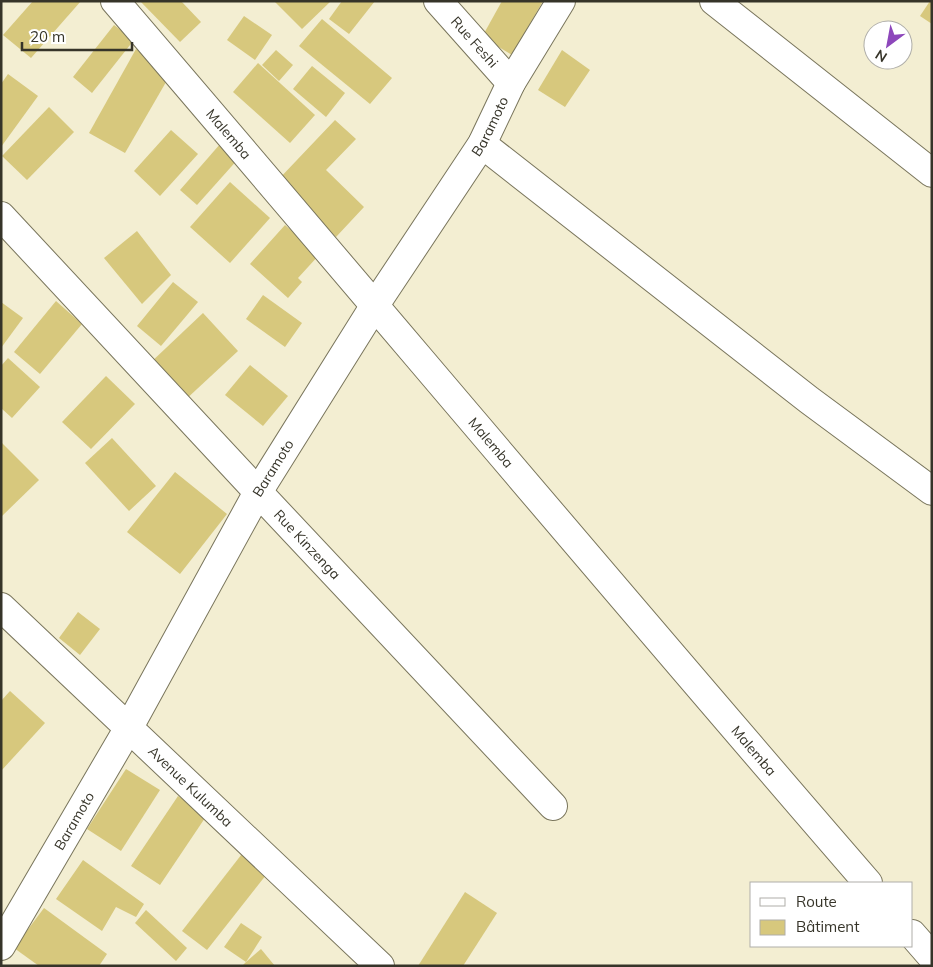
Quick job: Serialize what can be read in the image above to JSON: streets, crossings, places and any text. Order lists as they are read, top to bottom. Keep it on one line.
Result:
{"streets":{"street":["Rue Feshi","Baramoto","Malemba","Rue Kinzenga","Avenue Kulumba"]},"crossings":[["Rue Feshi","Baramoto"],["Baramoto","Malemba"],["Baramoto","Rue Kinzenga"],["Baramoto","Avenue Kulumba"]],"legend":["Route","Bâtiment"],"scale_bar":"20 m","north":"bottom left"}
